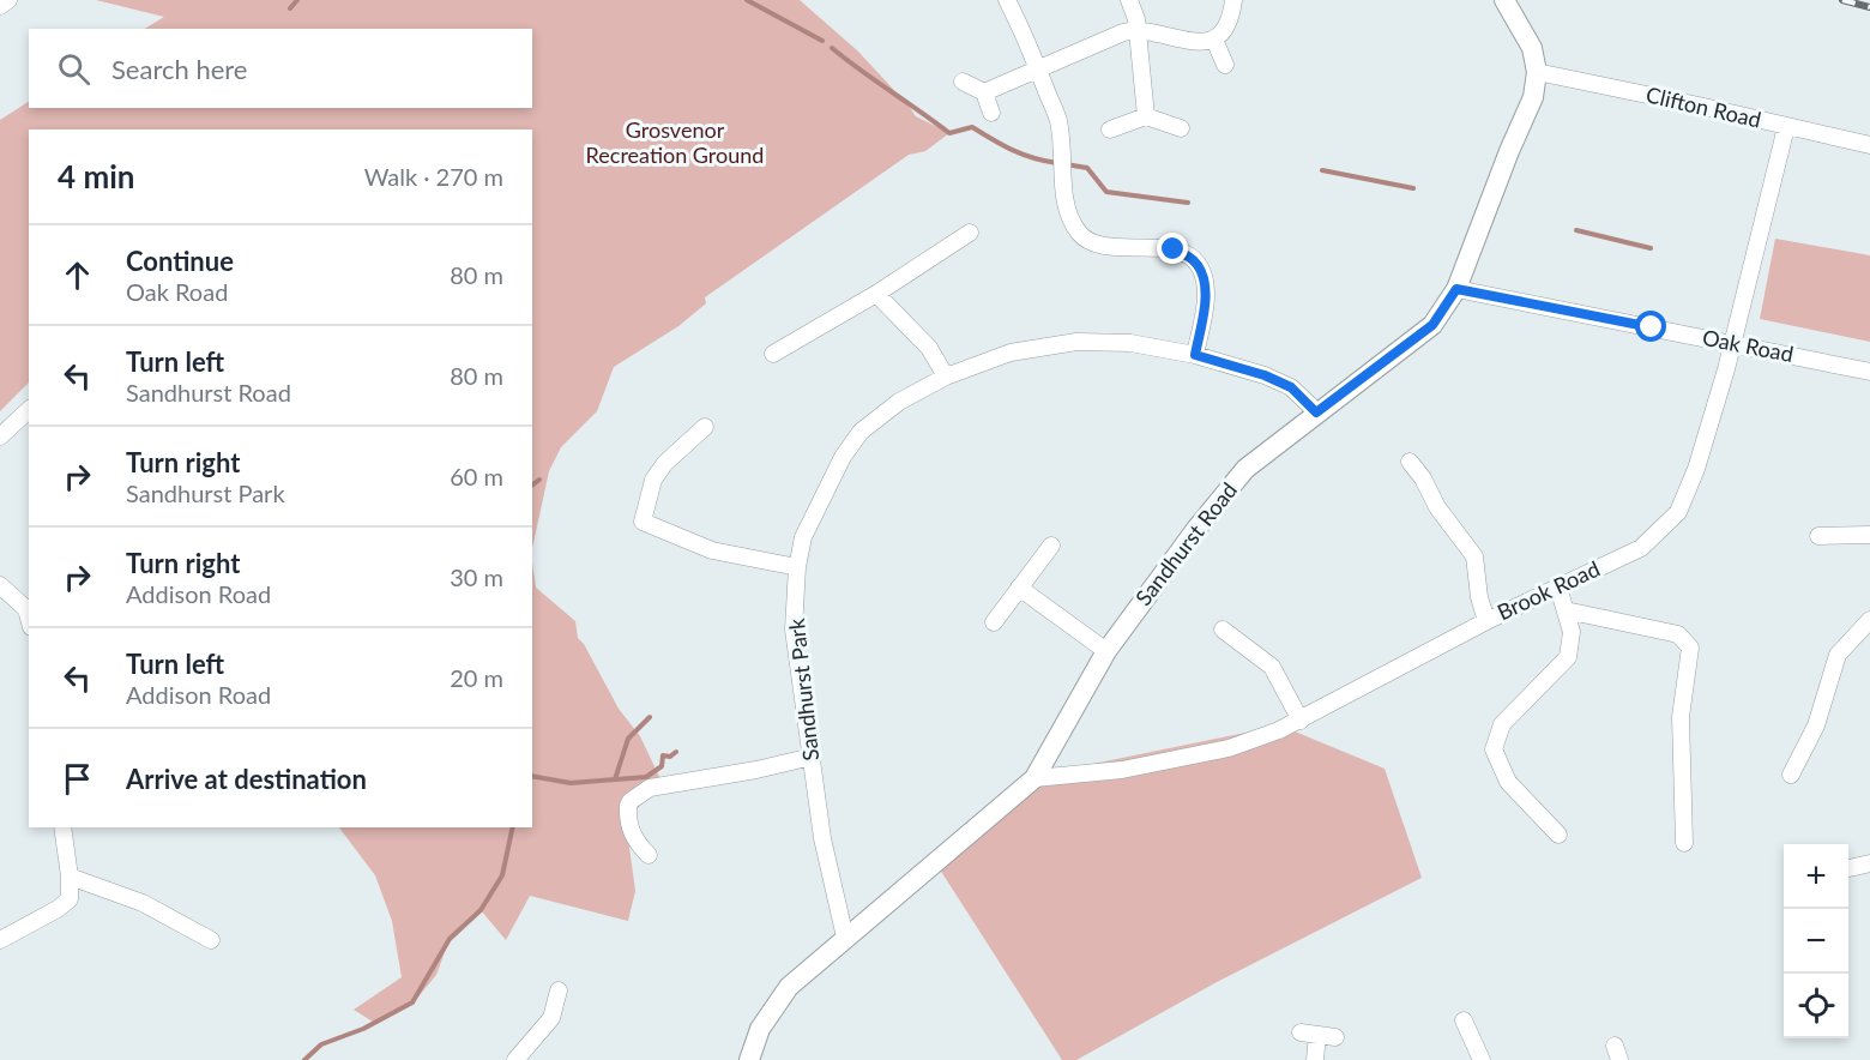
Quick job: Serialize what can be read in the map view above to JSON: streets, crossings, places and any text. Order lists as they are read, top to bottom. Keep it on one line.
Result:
{"streets":{"street":["Clifton Road","Oak Road","Sandhurst Road","Brook Road","Sandhurst Park"]},"crossings":[["Clifton Road","Sandhurst Road"],["Clifton Road","Brook Road"],["Oak Road","Sandhurst Road"],["Oak Road","Brook Road"],["Sandhurst Road","Brook Road"],["Sandhurst Road","Sandhurst Park"]],"parks":["Grosvenor Recreation Ground"],"page":{"search":"Search here","heading":["4 min","Walk · 270 m"],"list":[["Continue","Oak Road","80 m"],["Turn left","Sandhurst Road","80 m"],["Turn right","Sandhurst Park","60 m"],["Turn right","Addison Road","30 m"],["Turn left","Addison Road","20 m"],"Arrive at destination"],"map_buttons":["+","−"]}}
